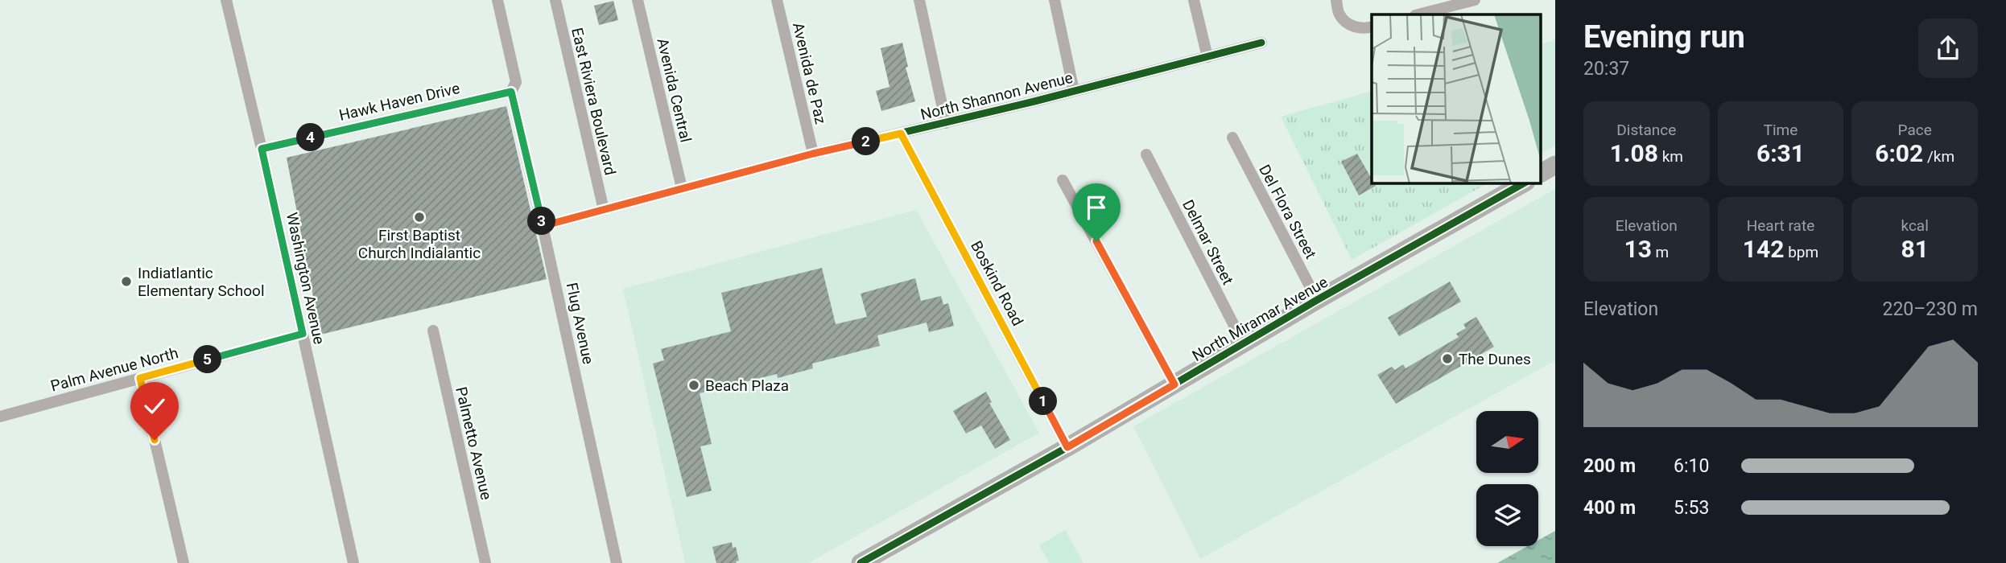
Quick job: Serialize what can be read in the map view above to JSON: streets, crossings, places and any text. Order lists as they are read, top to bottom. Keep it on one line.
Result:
{"streets":{"main road":["North Miramar Avenue"],"street":["Avenida de Paz","Avenida Central","North Shannon Avenue","Hawk Haven Drive","East Riviera Boulevard","Del Flora Street","Delmar Street","Washington Avenue","Boskind Road","Flug Avenue","Palm Avenue North","Palmetto Avenue"]},"crossings":[["Avenida de Paz","North Shannon Avenue"],["Avenida Central","North Shannon Avenue"],["North Shannon Avenue","East Riviera Boulevard"],["North Shannon Avenue","Boskind Road"],["North Shannon Avenue","Flug Avenue"],["Hawk Haven Drive","Washington Avenue"],["Hawk Haven Drive","Flug Avenue"],["Del Flora Street","North Miramar Avenue"],["Delmar Street","North Miramar Avenue"],["Washington Avenue","Palm Avenue North"],["Boskind Road","North Miramar Avenue"]],"places":["First Baptist Church Indialantic","Indiatlantic Elementary School","The Dunes","Beach Plaza"],"north":"right","page":{"heading":["Evening run","20:37"],"stats":[["Distance","1.08 km"],["Time","6:31"],["Pace","6:02 /km"],["Elevation","13 m"],["Heart rate","142 bpm"],["kcal","81"]],"pins":["4","2","3","5","1"],"chart":["Elevation","220–230 m"],"list":[{"name":"200 m","note":"6:10"},{"name":"400 m","note":"5:53"}]}}
